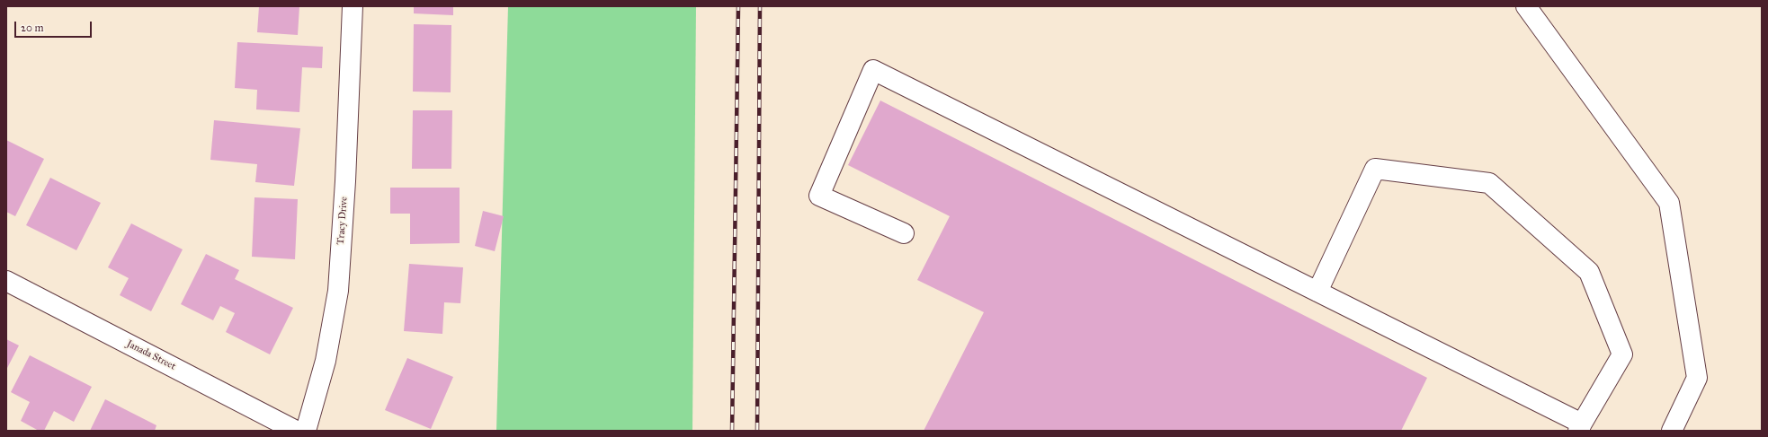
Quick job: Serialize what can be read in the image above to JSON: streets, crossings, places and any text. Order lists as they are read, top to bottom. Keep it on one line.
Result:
{"streets":{"street":["Tracy Drive","Janada Street"]},"scale_bar":"20 m"}
